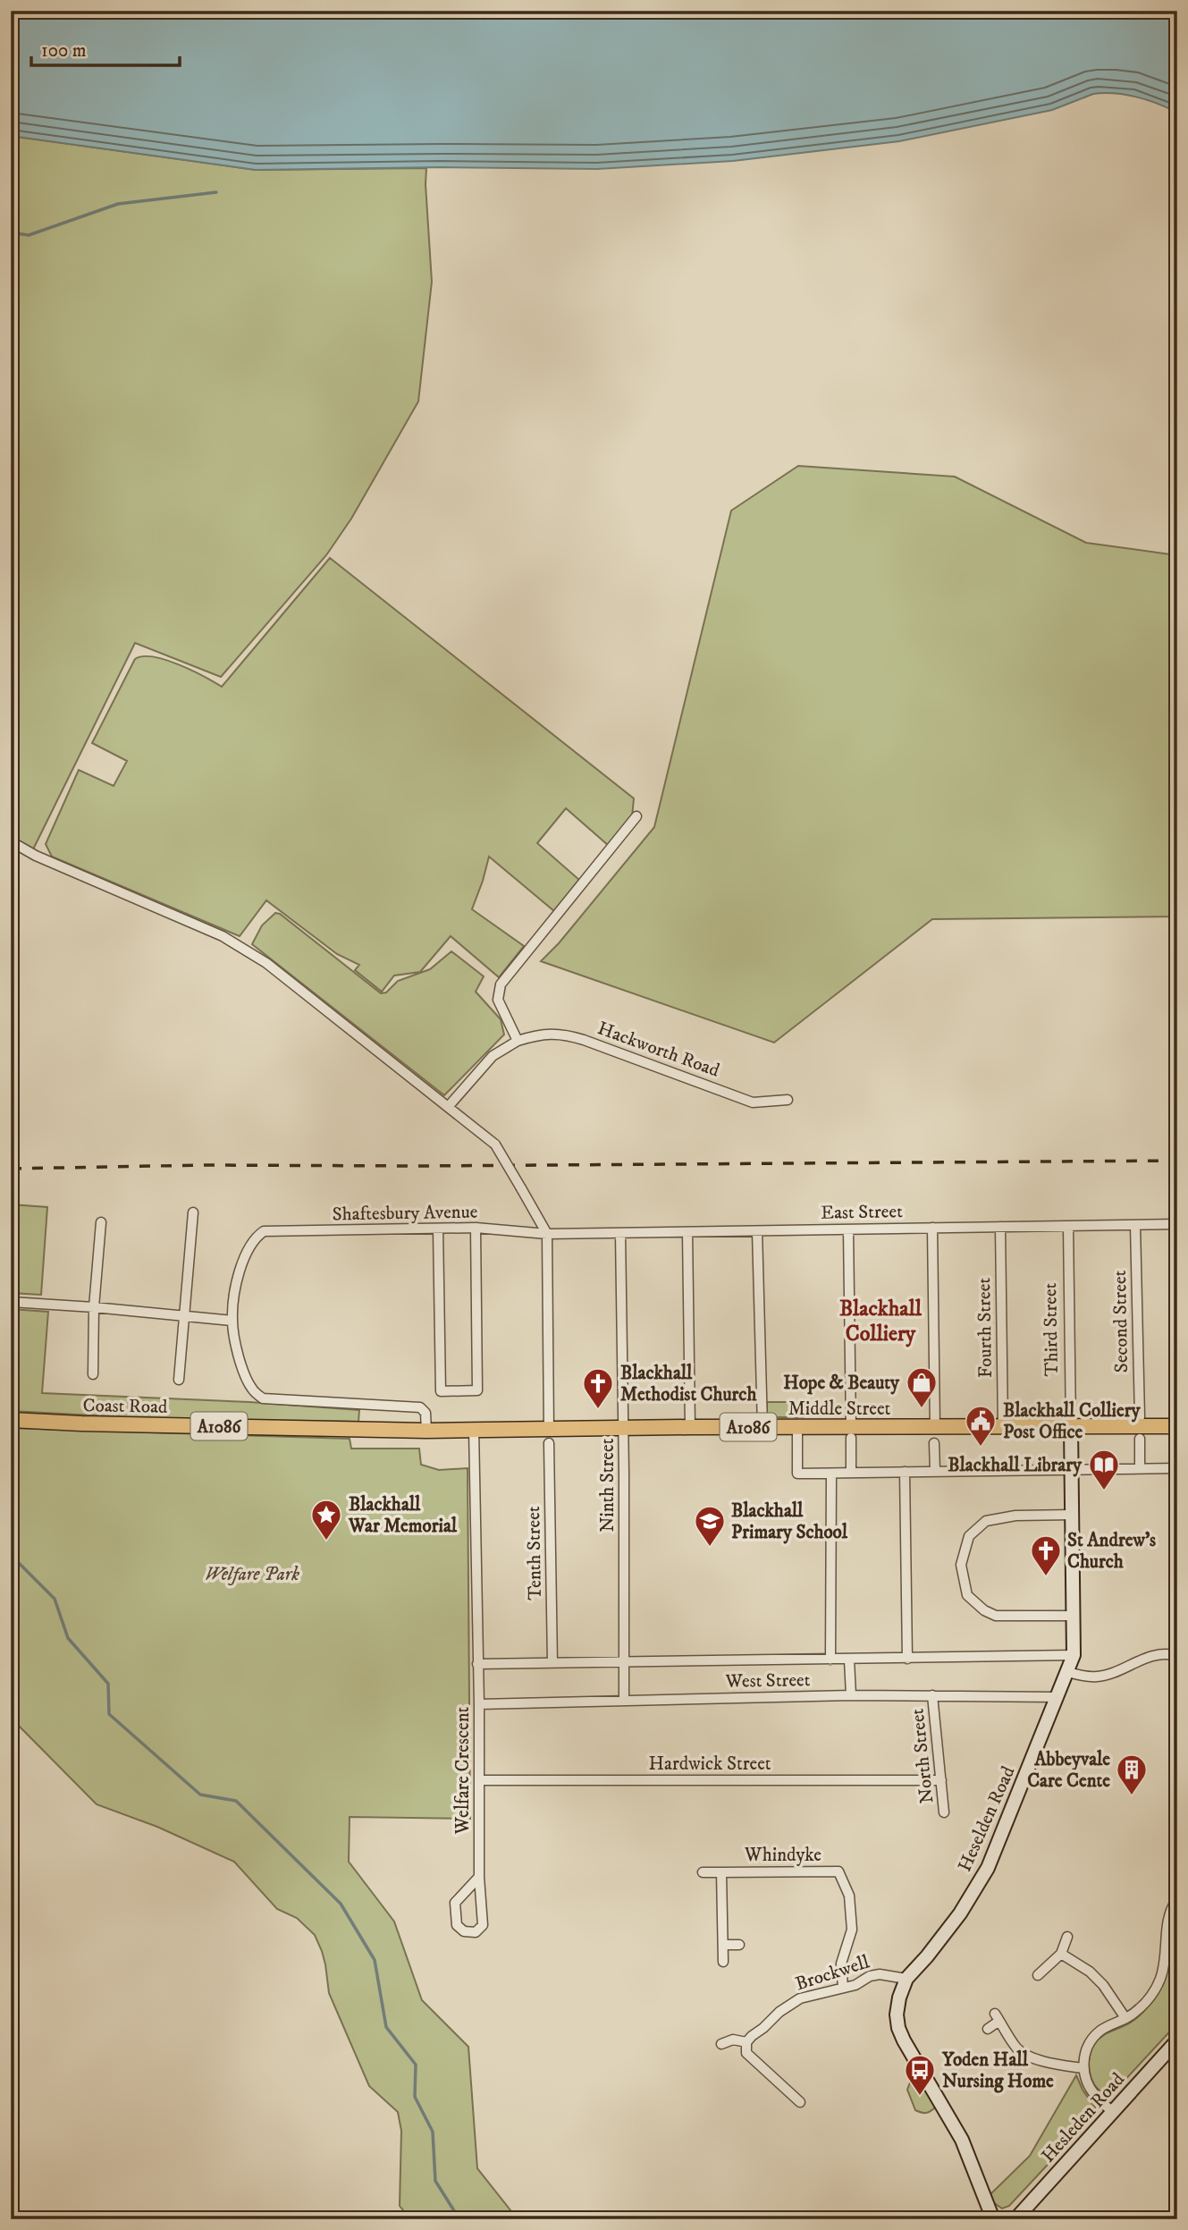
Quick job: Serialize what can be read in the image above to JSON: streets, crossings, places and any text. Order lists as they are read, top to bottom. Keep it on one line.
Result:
{"streets":{"main road":["Coast Road","Middle Street","A1086"],"street":["Hackworth Road","East Street","Shaftesbury Avenue","Second Street","Fourth Street","Third Street","Ninth Street","Tenth Street","West Street","North Street","Hardwick Street","Welfare Crescent","Heselden Road","Whindyke","Brockwell","Hesleden Road"]},"crossings":[["East Street","Shaftesbury Avenue"],["East Street","Second Street"],["East Street","Fourth Street"],["East Street","Third Street"],["East Street","Ninth Street"],["East Street","Tenth Street"],["Shaftesbury Avenue","Tenth Street"],["Fourth Street","Middle Street"],["Third Street","Middle Street"],["Third Street","Heselden Road"],["Coast Road","Middle Street"],["Middle Street","Ninth Street"],["Middle Street","Tenth Street"],["Middle Street","Welfare Crescent"],["Ninth Street","West Street"],["West Street","North Street"],["West Street","Welfare Crescent"],["West Street","Heselden Road"],["North Street","Hardwick Street"],["Hardwick Street","Welfare Crescent"],["Heselden Road","Brockwell"],["Whindyke","Brockwell"]],"districts":["Blackhall Colliery"],"parks":["Welfare Park"],"places":{"shop":["Hope & Beauty"],"church":["Blackhall Methodist Church","St Andrew's Church"],"public building":["Blackhall Colliery Post Office"],"library":["Blackhall Library"],"place":["Blackhall War Memorial"],"school or university":["Blackhall Primary School"],"building":["Abbeyvale Care Cente"],"bus stop":["Yoden Hall Nursing Home"]},"scale_bar":"100 m"}
